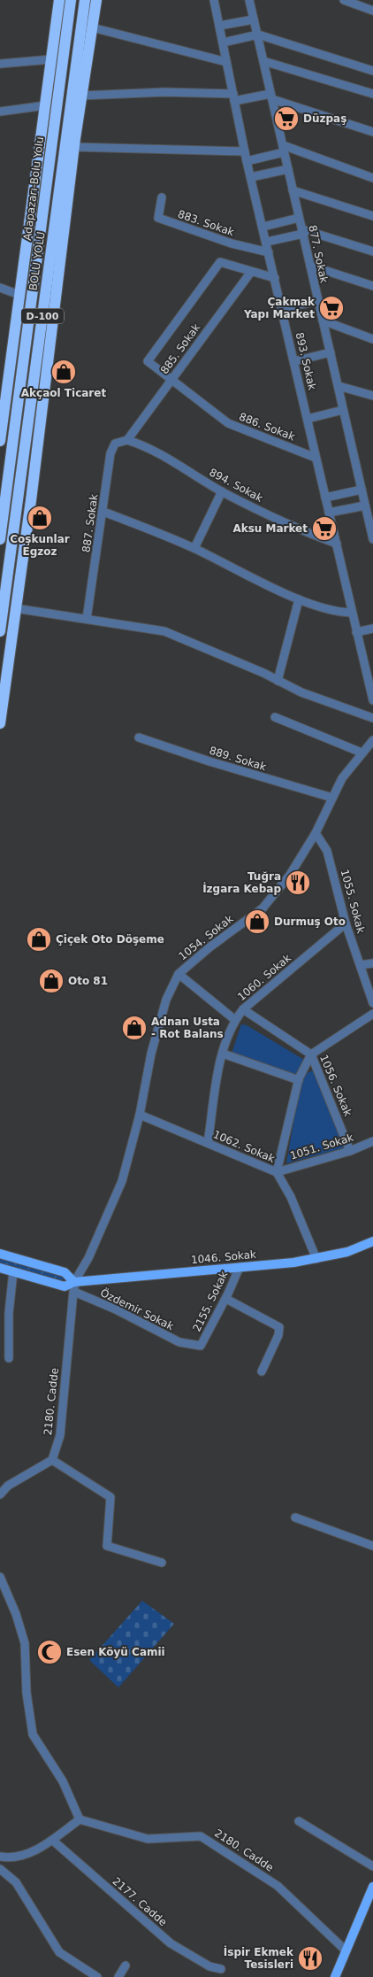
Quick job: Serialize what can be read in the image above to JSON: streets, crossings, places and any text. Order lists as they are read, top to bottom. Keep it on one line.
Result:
{"streets":{"highway":["Adapazarı-Bolu Yolu","BOLU YOLU","D-100"],"main road":["1046. Sokak"],"street":["883. Sokak","877. Sokak","885. Sokak","893. Sokak","886. Sokak","894. Sokak","887. Sokak","889. Sokak","1055. Sokak","1054. Sokak","1060. Sokak","1056. Sokak","1062. Sokak","1051. Sokak","2155. Sokak","Özdemir Sokak","2180. Cadde","2177. Cadde"]},"crossings":[["883. Sokak","893. Sokak"],["885. Sokak","886. Sokak"],["885. Sokak","894. Sokak"],["885. Sokak","887. Sokak"],["893. Sokak","886. Sokak"],["893. Sokak","894. Sokak"],["894. Sokak","887. Sokak"],["889. Sokak","1054. Sokak"],["1055. Sokak","1054. Sokak"],["1055. Sokak","1060. Sokak"],["1054. Sokak","1062. Sokak"],["1054. Sokak","1046. Sokak"],["1054. Sokak","Özdemir Sokak"],["1054. Sokak","2180. Cadde"],["1060. Sokak","1056. Sokak"],["1060. Sokak","1062. Sokak"],["1056. Sokak","1051. Sokak"],["1062. Sokak","1051. Sokak"],["1062. Sokak","1046. Sokak"],["1046. Sokak","2155. Sokak"],["1046. Sokak","Özdemir Sokak"],["1046. Sokak","2180. Cadde"],["2155. Sokak","Özdemir Sokak"],["Özdemir Sokak","2180. Cadde"]],"places":{"supermarket":["Düzpaş","Çakmak Yapı Market","Aksu Market"],"shop":["Akçaol Ticaret","Coşkunlar Egzoz","Durmuş Oto","Çiçek Oto Döşeme","Oto 81","Adnan Usta - Rot Balans"],"restaurant":["Tuğra İzgara Kebap","İspir Ekmek Tesisleri"],"mosque":["Esen Köyü Camii"]}}
